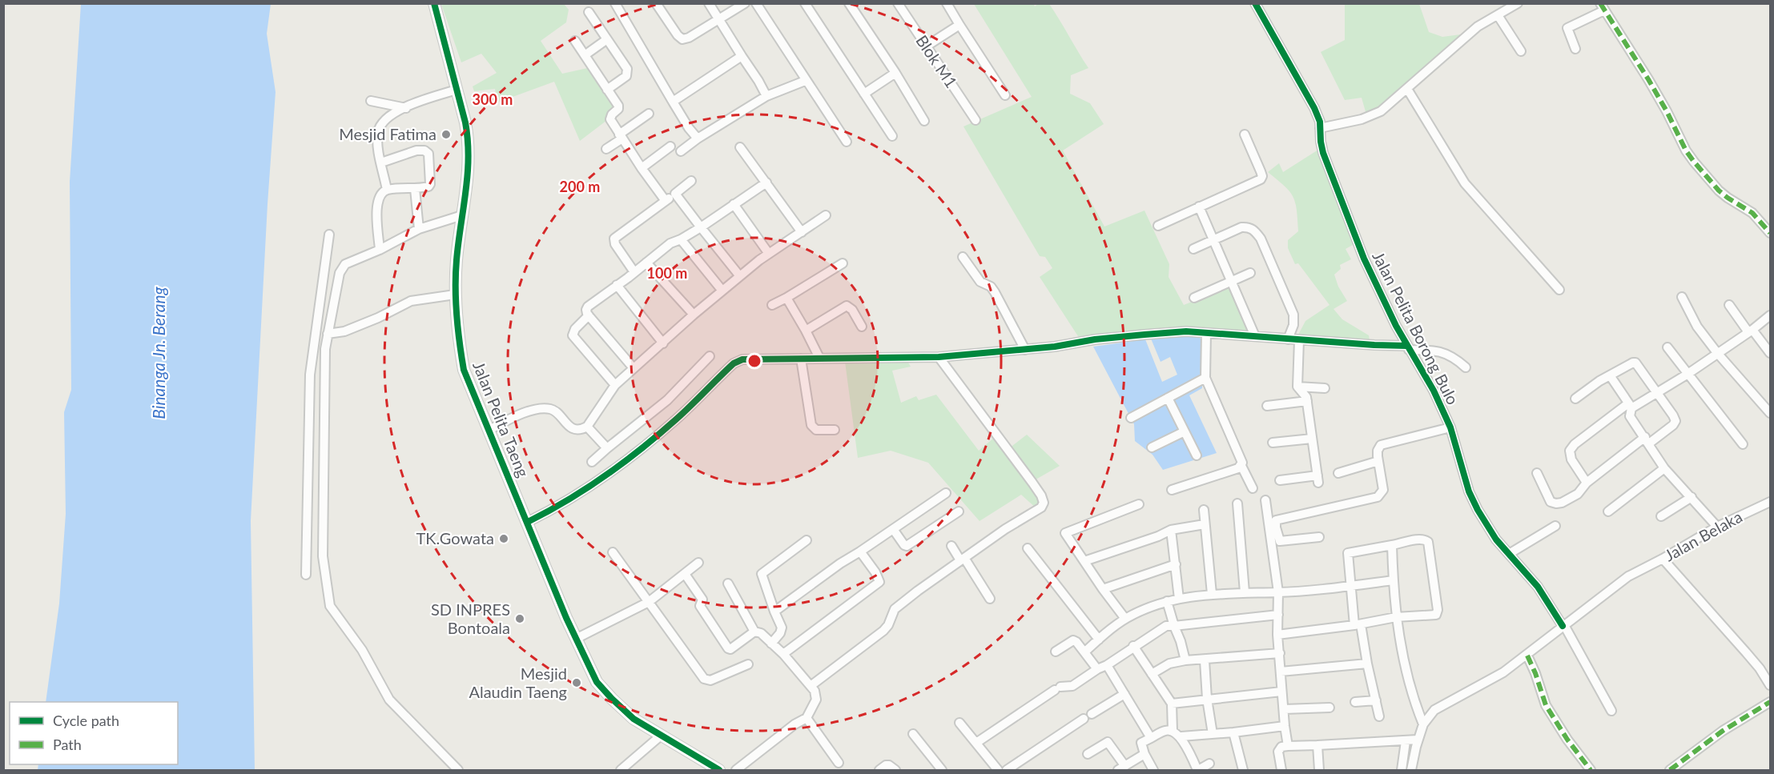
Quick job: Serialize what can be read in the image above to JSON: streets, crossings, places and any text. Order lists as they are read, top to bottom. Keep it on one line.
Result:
{"streets":{"street":["Blok M1","Jalan Pelita Borong Bulo","Jalan Pelita Taeng","Jalan Belaka"]},"crossings":[["Jalan Pelita Borong Bulo","Jalan Belaka"]],"water":["Binanga Jn. Berang"],"places":["Mesjid Fatima","TK.Gowata","SD INPRES Bontoala","Mesjid Alaudin Taeng"],"legend":["Cycle path","Path"],"rings":["300 m","200 m","100 m"]}
